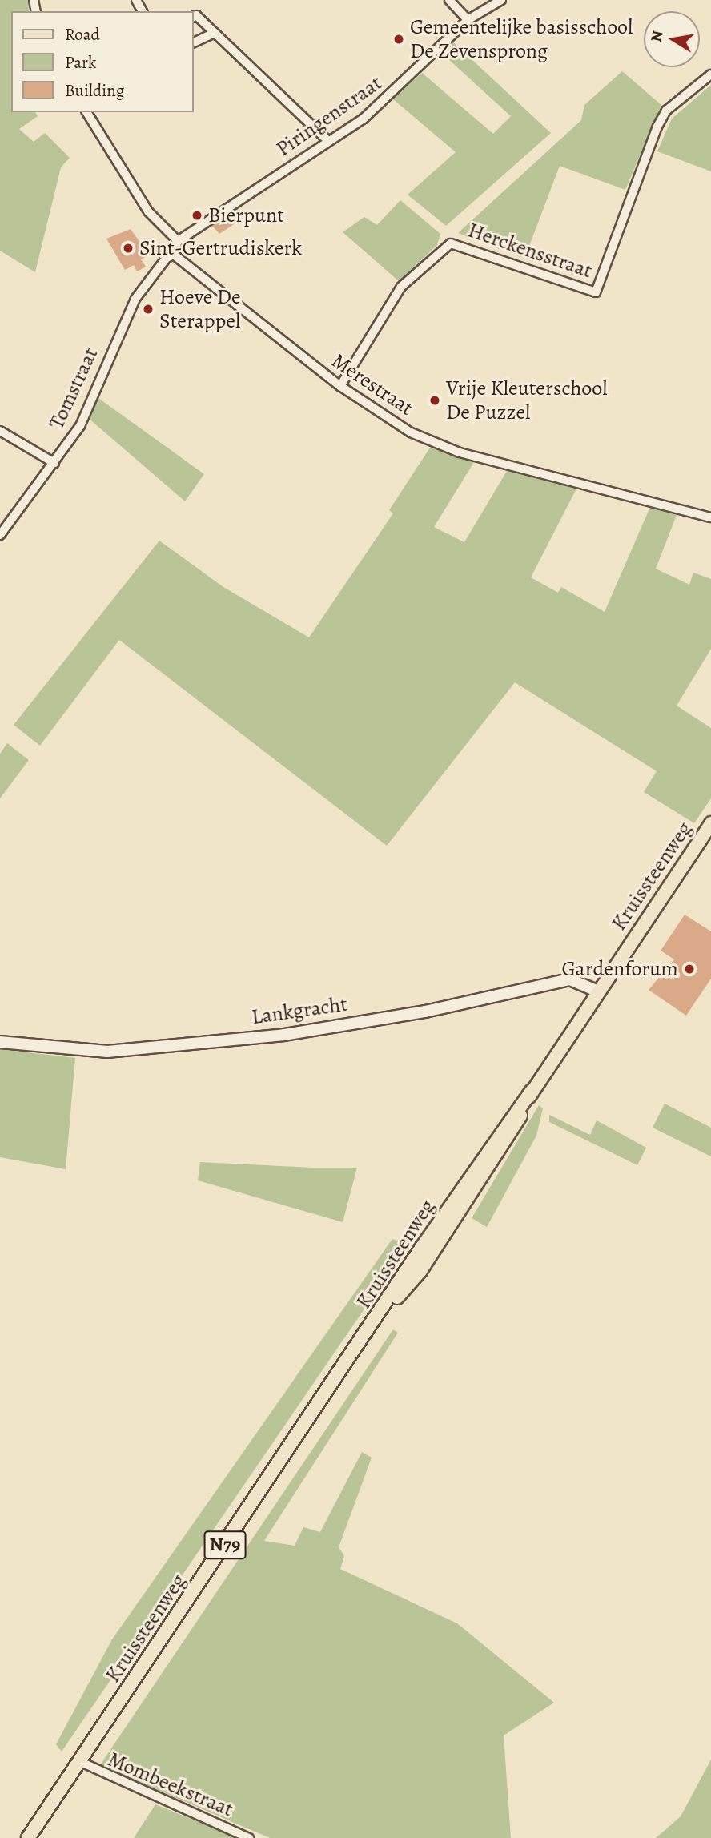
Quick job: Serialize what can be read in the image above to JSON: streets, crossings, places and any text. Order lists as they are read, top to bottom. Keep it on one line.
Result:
{"streets":{"main road":["Kruissteenweg","N79"],"street":["Piringenstraat","Herckensstraat","Merestraat","Tomstraat","Lankgracht","Mombeekstraat"]},"crossings":[["Herckensstraat","Merestraat"],["Merestraat","Tomstraat"],["Kruissteenweg","Lankgracht"],["Kruissteenweg","Mombeekstraat"]],"places":["Gemeentelijke basisschool De Zevensprong","Bierpunt","Sint-Gertrudiskerk","Hoeve De Sterappel","Vrije Kleuterschool De Puzzel","Gardenforum"],"legend":["Road","Park","Building"],"north":"left"}
